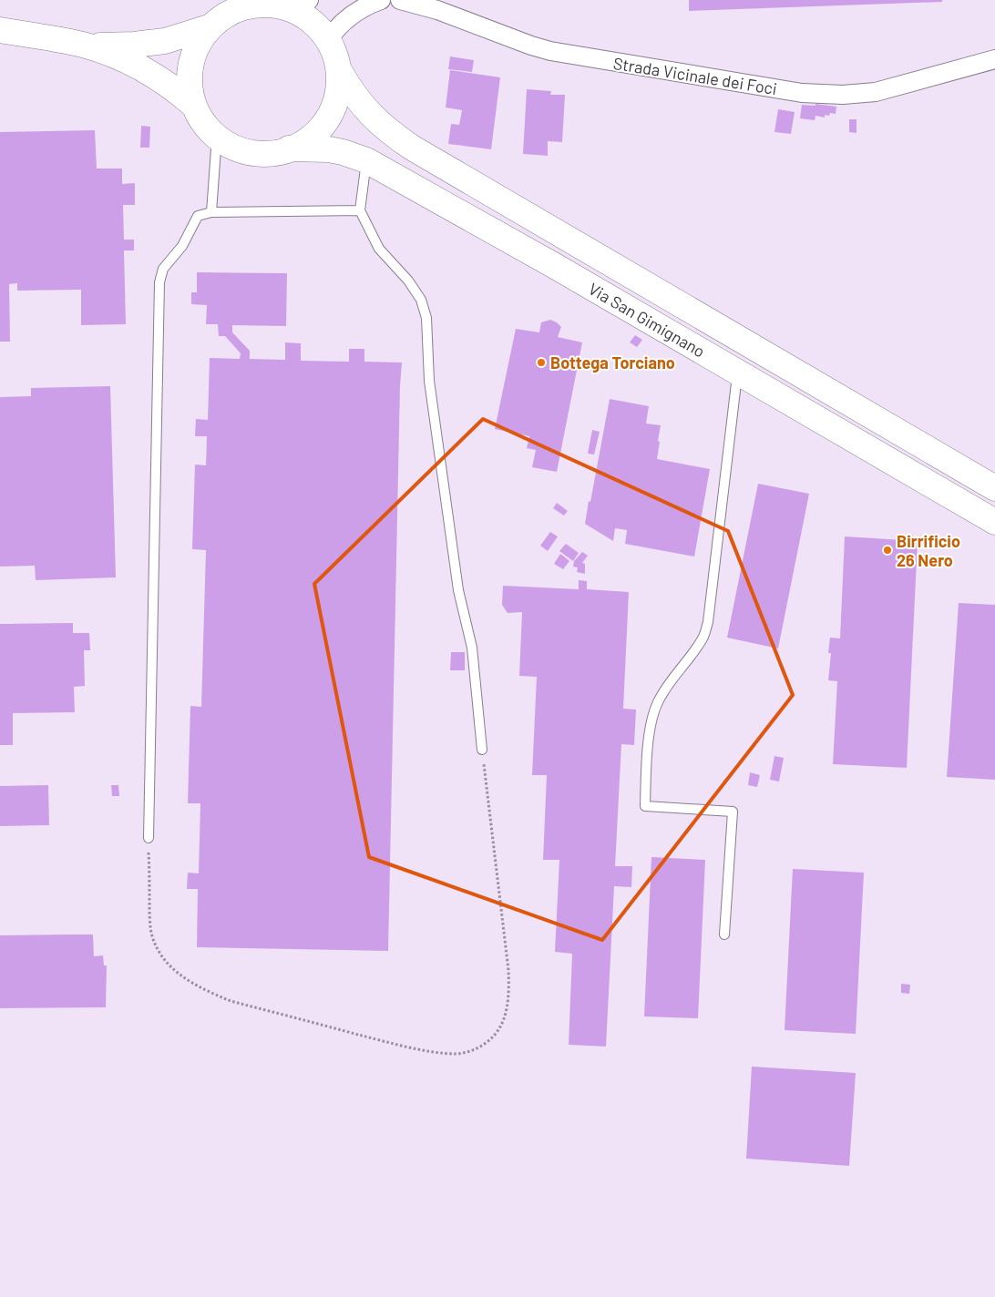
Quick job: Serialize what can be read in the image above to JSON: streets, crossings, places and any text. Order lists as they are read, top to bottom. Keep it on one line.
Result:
{"streets":{"main road":["Via San Gimignano"],"street":["Strada Vicinale dei Foci"]},"places":["Bottega Torciano","Birrificio 26 Nero"]}
